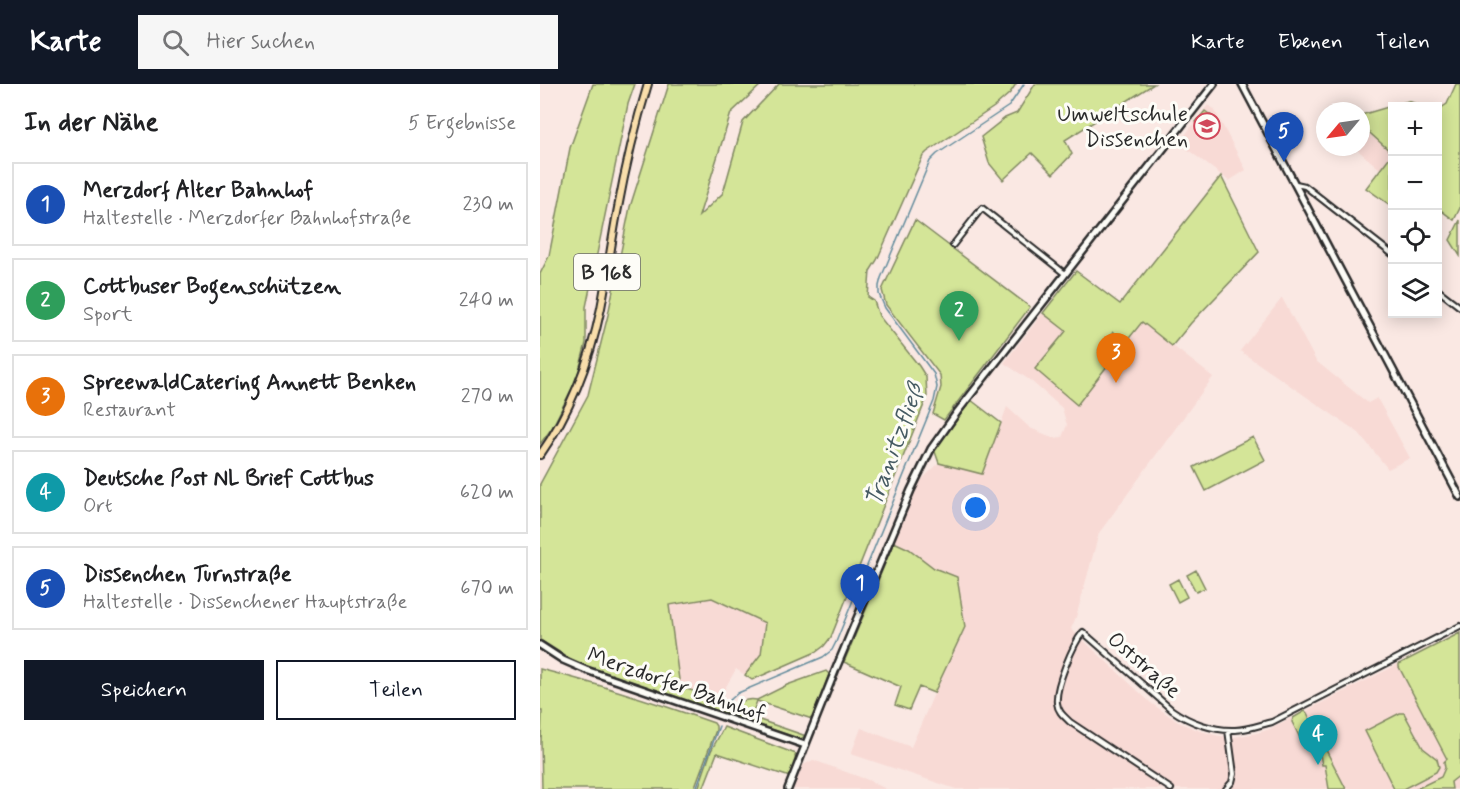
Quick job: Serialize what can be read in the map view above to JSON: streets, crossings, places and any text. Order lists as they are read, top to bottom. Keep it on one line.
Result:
{"streets":{"main road":["B 168"],"street":["Oststraße","Merzdorfer Bahnhof"]},"water":["Tranitzfließ"],"places":{"school or university":["Umweltschule Dissenchen"]},"north":"bottom left","page":{"header":"Karte","search":"Hier suchen","nav":["Karte","Ebenen","Teilen"],"heading":["In der Nähe","5 Ergebnisse"],"map_buttons":["+","−"],"pins":["5","2","3","1","4"],"list":[{"mark":"1","name":"Merzdorf Alter Bahnhof","note":"Haltestelle · Merzdorfer Bahnhofstraße","value":"230 m"},{"mark":"2","name":"Cottbuser Bogenschützen","note":"Sport","value":"240 m"},{"mark":"3","name":"SpreewaldCatering Annett Benken","note":"Restaurant","value":"270 m"},{"mark":"4","name":"Deutsche Post NL Brief Cottbus","note":"Ort","value":"620 m"},{"mark":"5","name":"Dissenchen Turnstraße","note":"Haltestelle · Dissenchener Hauptstraße","value":"670 m"}],"buttons":["Speichern","Teilen"]}}
